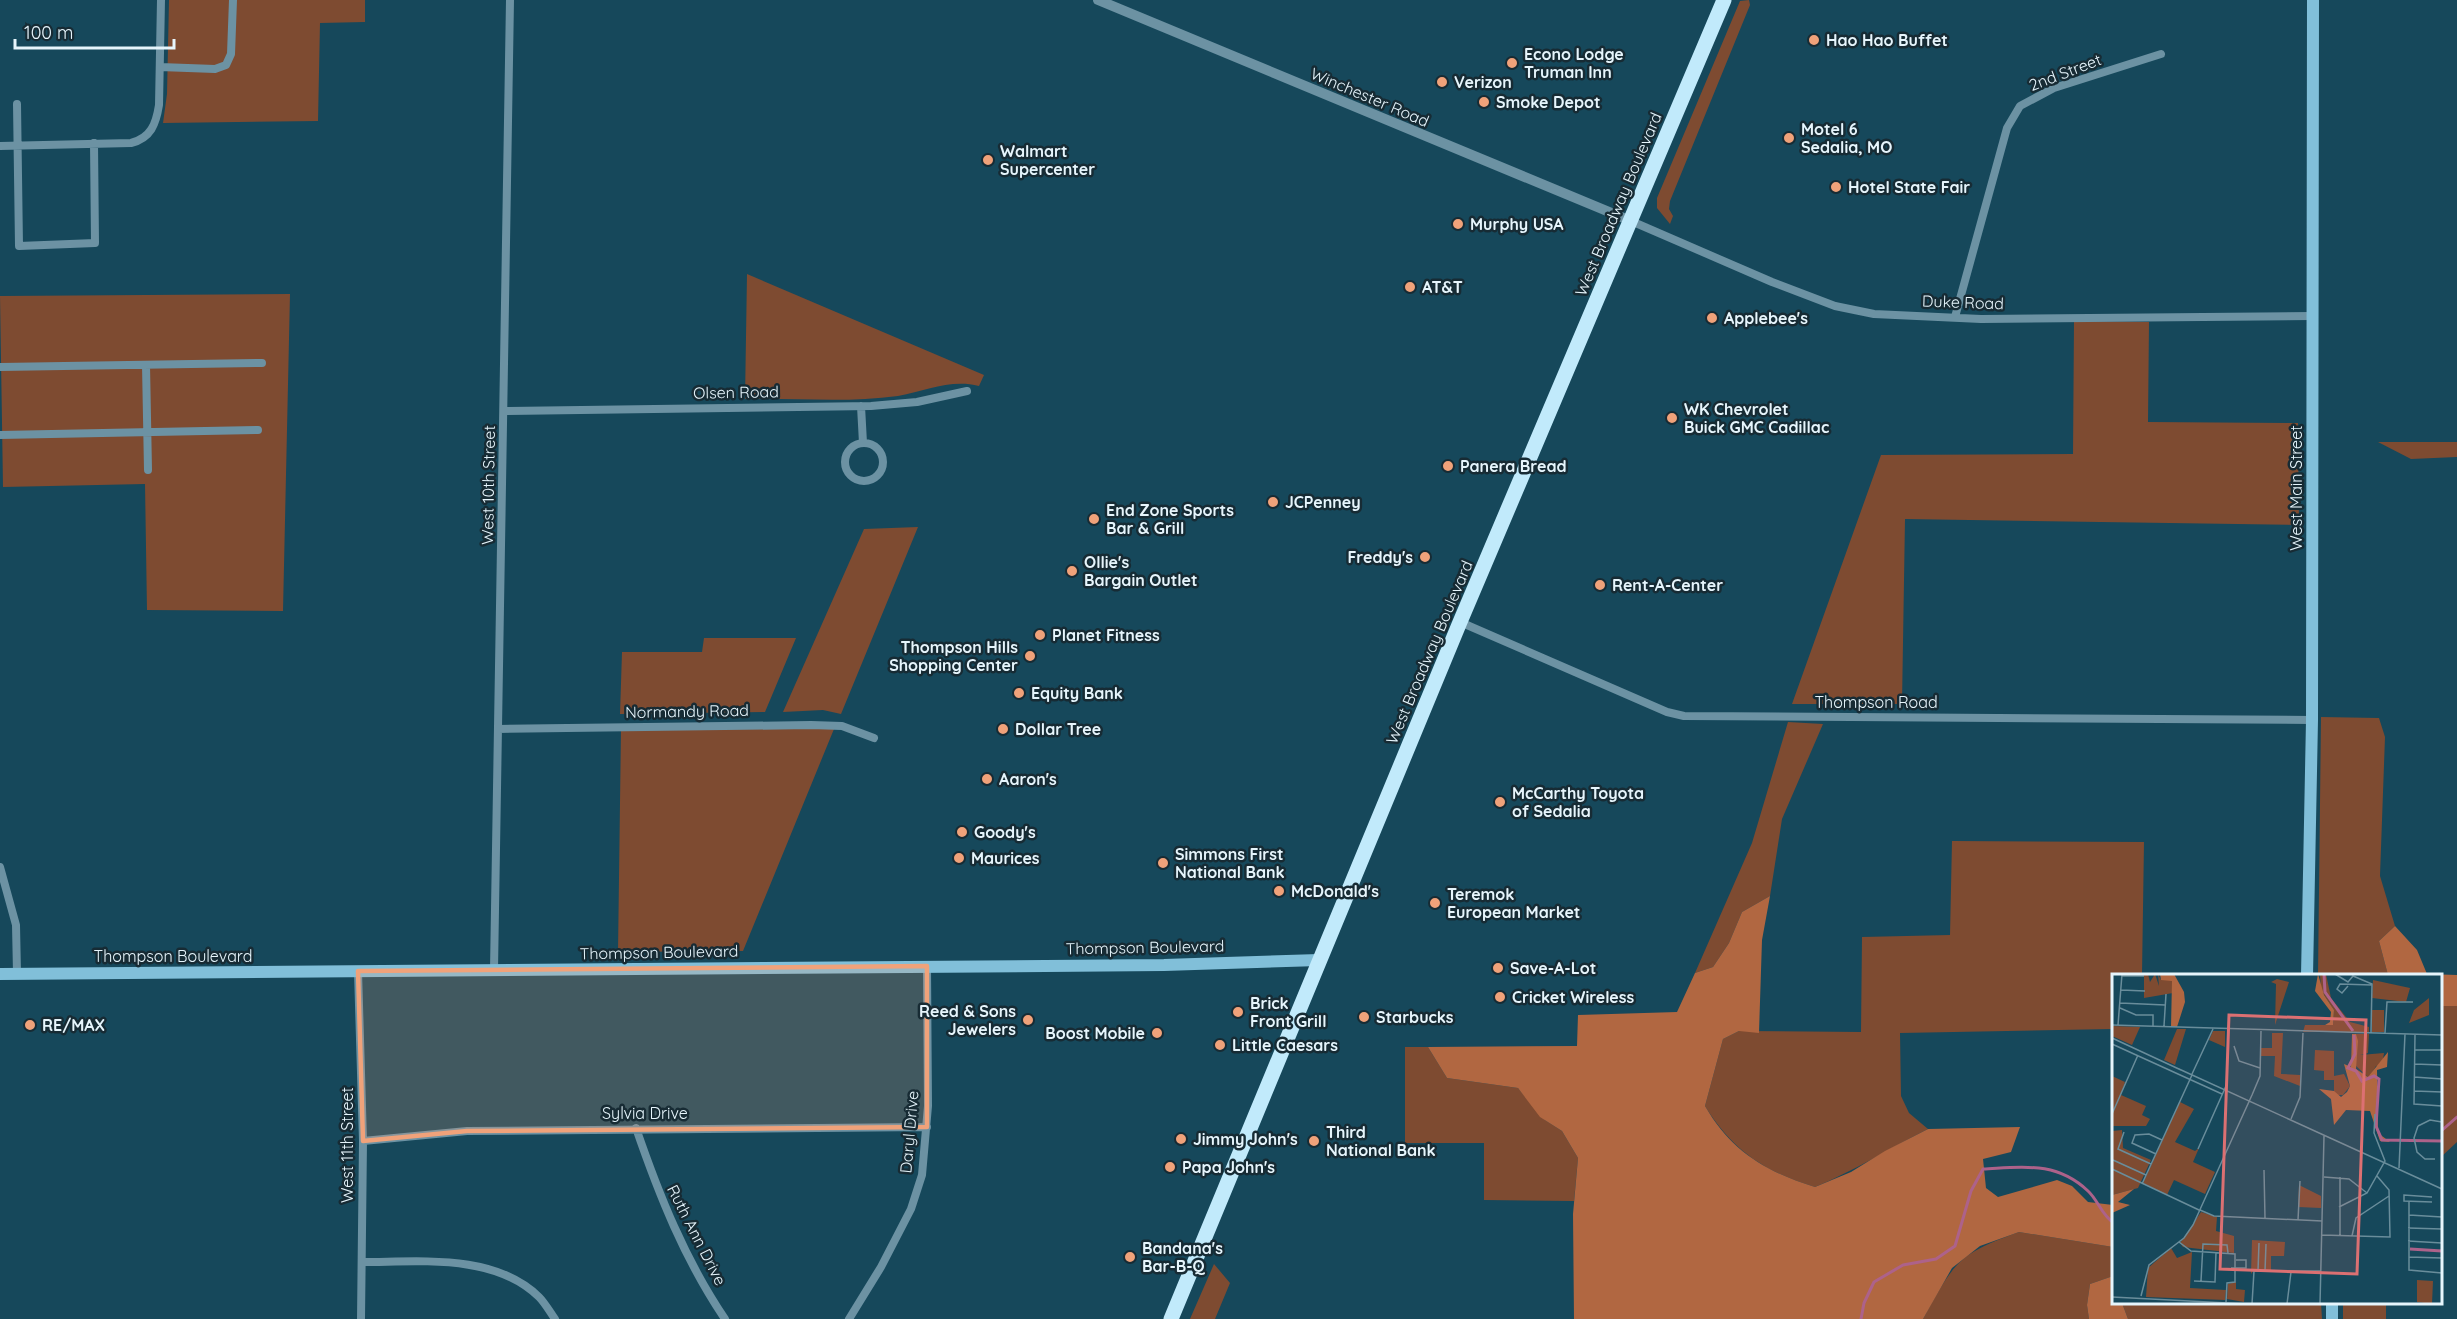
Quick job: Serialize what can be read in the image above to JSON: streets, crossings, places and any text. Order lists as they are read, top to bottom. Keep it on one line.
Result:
{"streets":{"highway":["West Broadway Boulevard"],"main road":["West Main Street","Thompson Boulevard"],"street":["2nd Street","Winchester Road","Duke Road","Olsen Road","West 10th Street","Thompson Road","Normandy Road","Sylvia Drive","Daryl Drive","West 11th Street","Ruth Ann Drive"]},"crossings":[["2nd Street","Duke Road"],["Winchester Road","West Broadway Boulevard"],["Winchester Road","Duke Road"],["West Broadway Boulevard","Duke Road"],["West Broadway Boulevard","Thompson Road"],["West Broadway Boulevard","Thompson Boulevard"],["Duke Road","West Main Street"],["Olsen Road","West 10th Street"],["West 10th Street","Normandy Road"],["West 10th Street","Thompson Boulevard"],["West Main Street","Thompson Road"],["Thompson Boulevard","Daryl Drive"],["Thompson Boulevard","West 11th Street"],["Sylvia Drive","Daryl Drive"],["Sylvia Drive","West 11th Street"],["Sylvia Drive","Ruth Ann Drive"]],"places":["Hao Hao Buffet","Econo Lodge Truman Inn","Verizon","Smoke Depot","Motel 6 Sedalia, MO","Walmart Supercenter","Hotel State Fair","Murphy USA","AT&T","Applebee's","WK Chevrolet Buick GMC Cadillac","Panera Bread","JCPenney","End Zone Sports Bar & Grill","Freddy's","Ollie's Bargain Outlet","Rent-A-Center","Planet Fitness","Thompson Hills Shopping Center","Equity Bank","Dollar Tree","Aaron's","McCarthy Toyota of Sedalia","Goody's","Maurices","Simmons First National Bank","McDonald's","Teremok European Market","Save-A-Lot","Cricket Wireless","Brick Front Grill","Starbucks","Reed & Sons Jewelers","RE/MAX","Boost Mobile","Little Caesars","Jimmy John's","Third National Bank","Papa John's","Bandana's Bar-B-Q"],"scale_bar":"100 m"}
